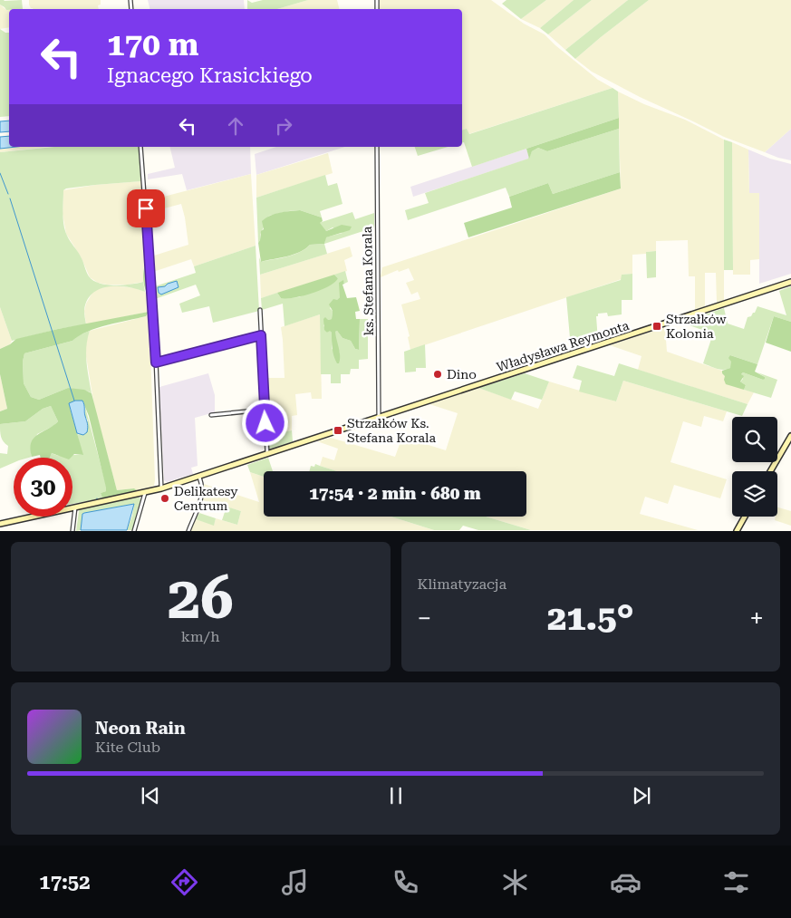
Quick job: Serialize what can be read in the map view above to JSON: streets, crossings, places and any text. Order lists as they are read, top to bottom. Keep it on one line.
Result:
{"streets":{"street":["ks. Stefana Korala","Władysława Reymonta"]},"crossings":[["ks. Stefana Korala","Władysława Reymonta"]],"places":{"transit":["Strzałków Kolonia","Strzałków Ks. Stefana Korala"],"other":["Dino","Delikatesy Centrum"]},"page":{"turn":["170 m","Ignacego Krasickiego"],"limit":"30","trip":"17:54 · 2 min · 680 m","tile":[["26","km/h"],"Klimatyzacja"],"heat":["−","21.5°","+"],"song":["Neon Rain","Kite Club"],"tabs":"17:52"}}
